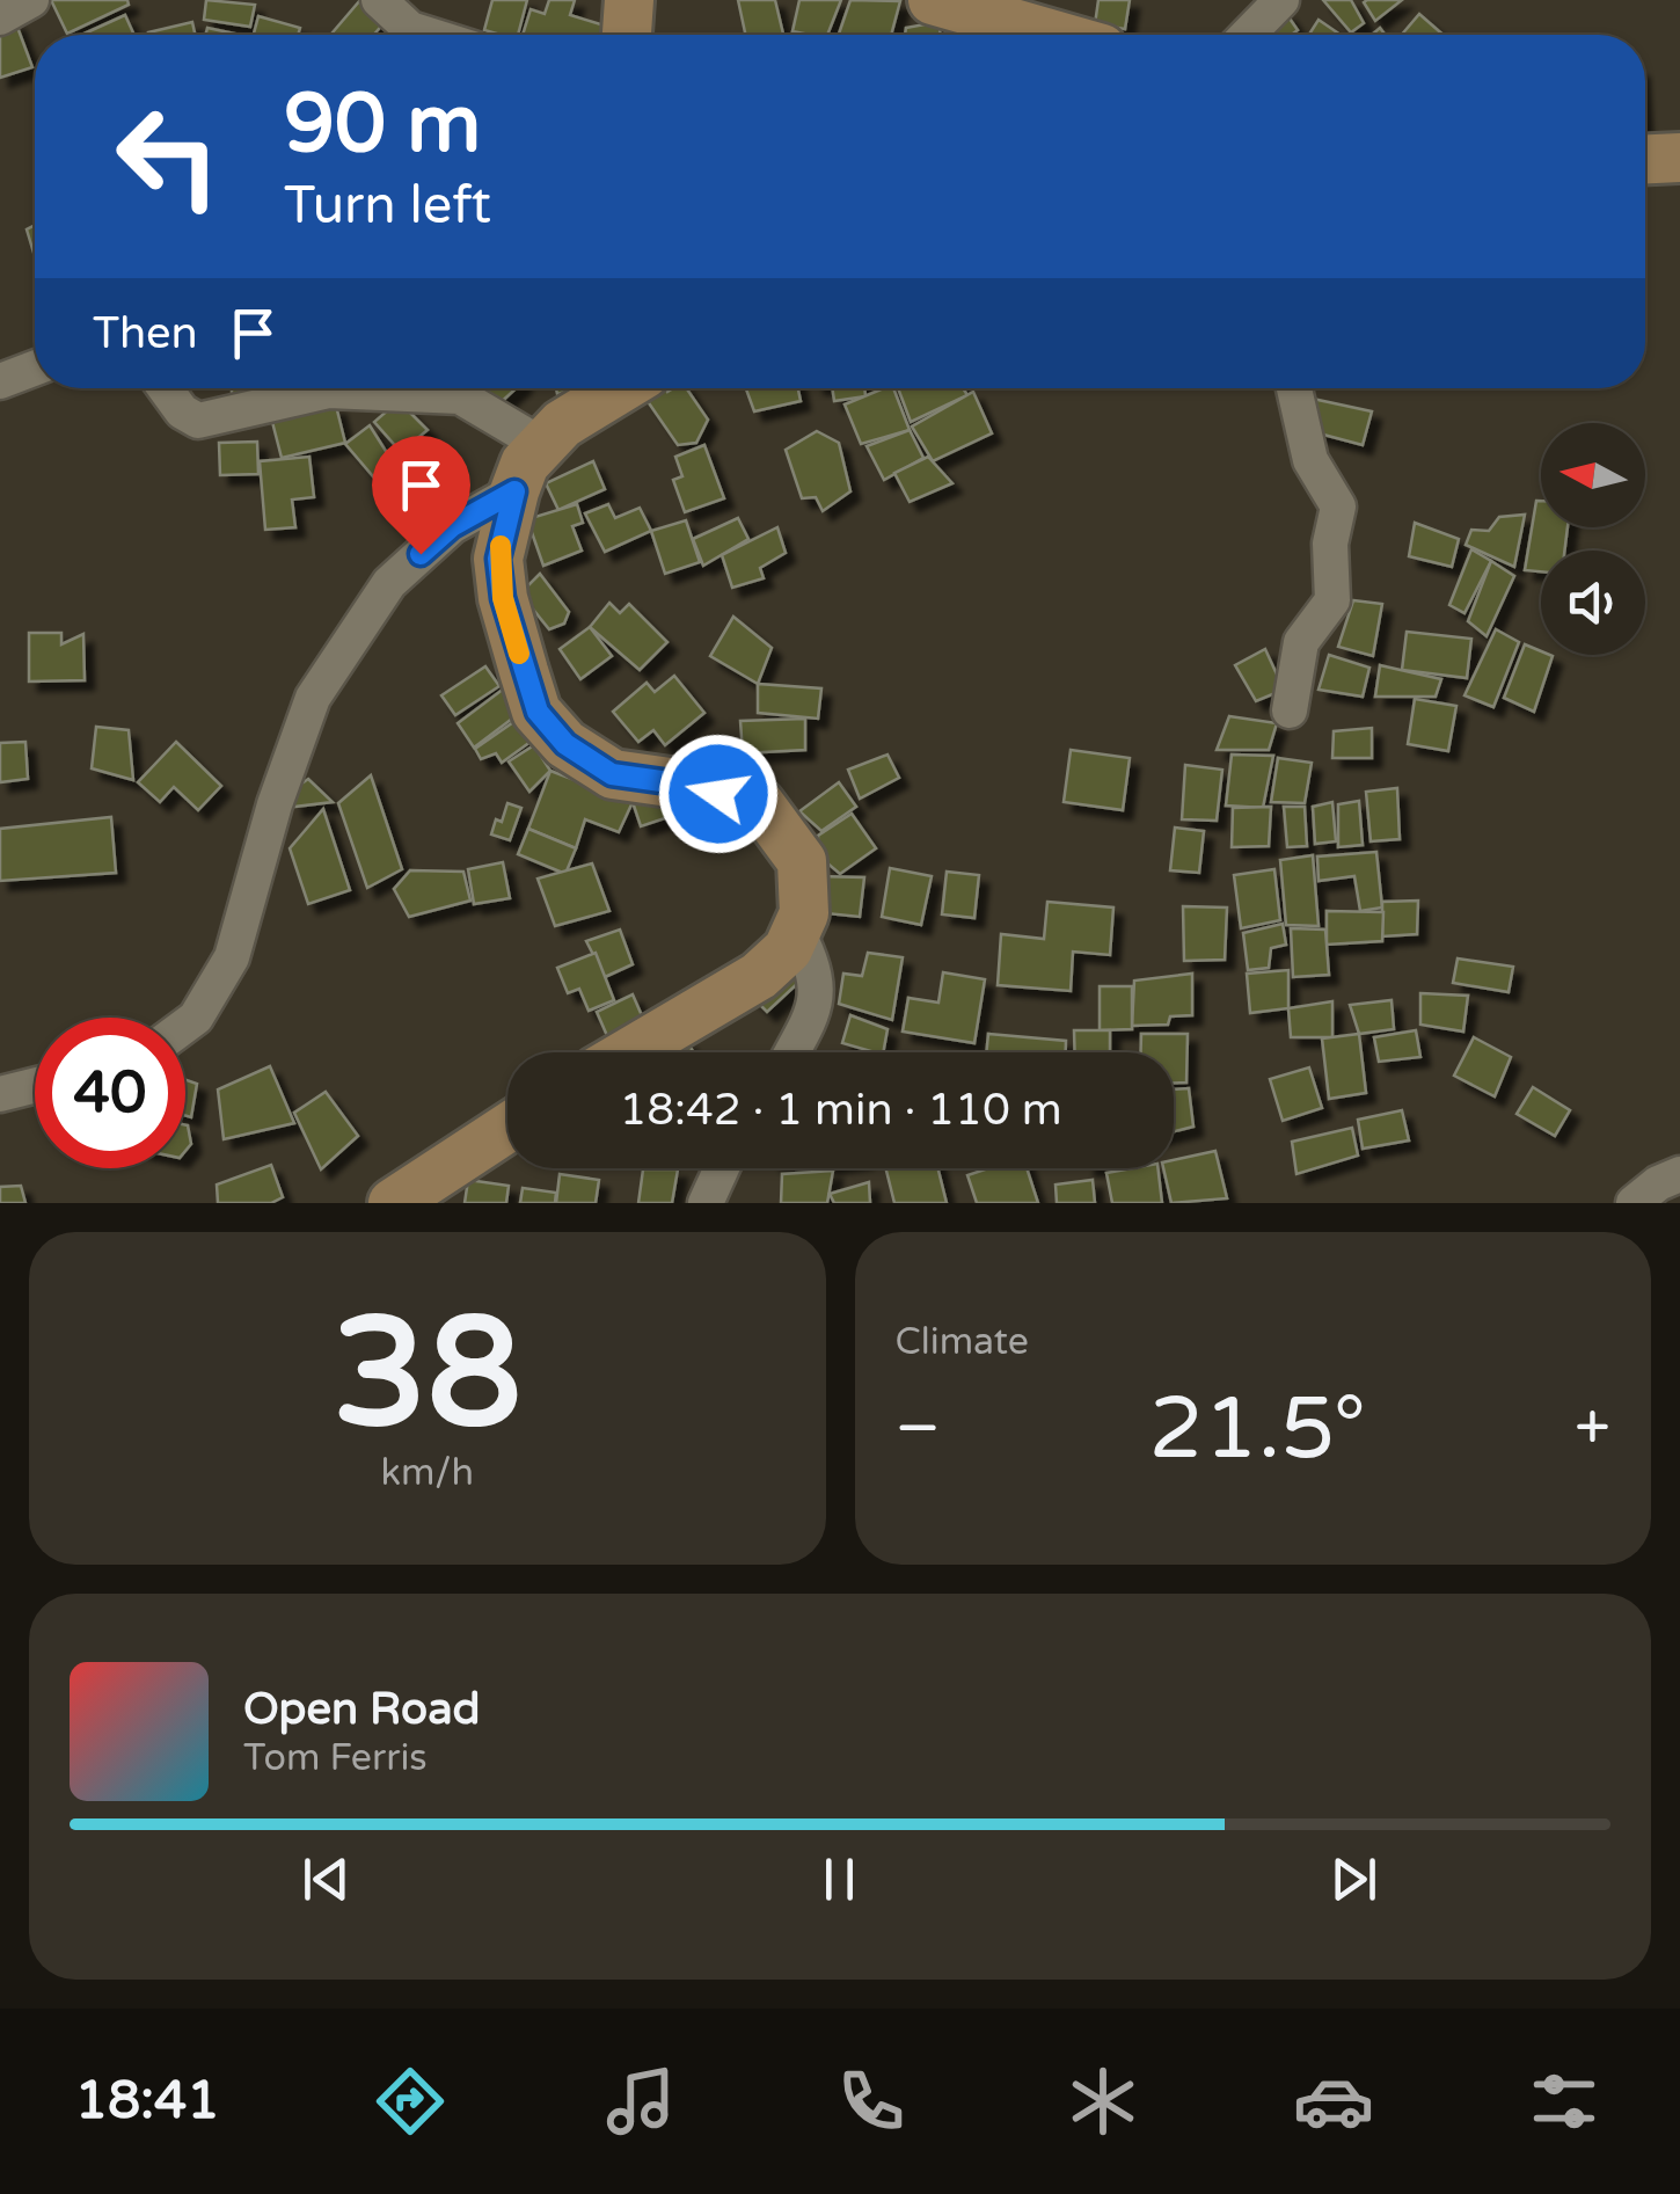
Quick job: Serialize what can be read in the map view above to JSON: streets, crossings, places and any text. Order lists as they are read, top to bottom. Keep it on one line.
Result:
{"north":"left","page":{"turn":["90 m","Turn left"],"then":"Then","limit":"40","trip":"18:42 · 1 min · 110 m","tile":[["38","km/h"],"Climate"],"heat":["−","21.5°","+"],"song":["Open Road","Tom Ferris"],"tabs":"18:41"}}
